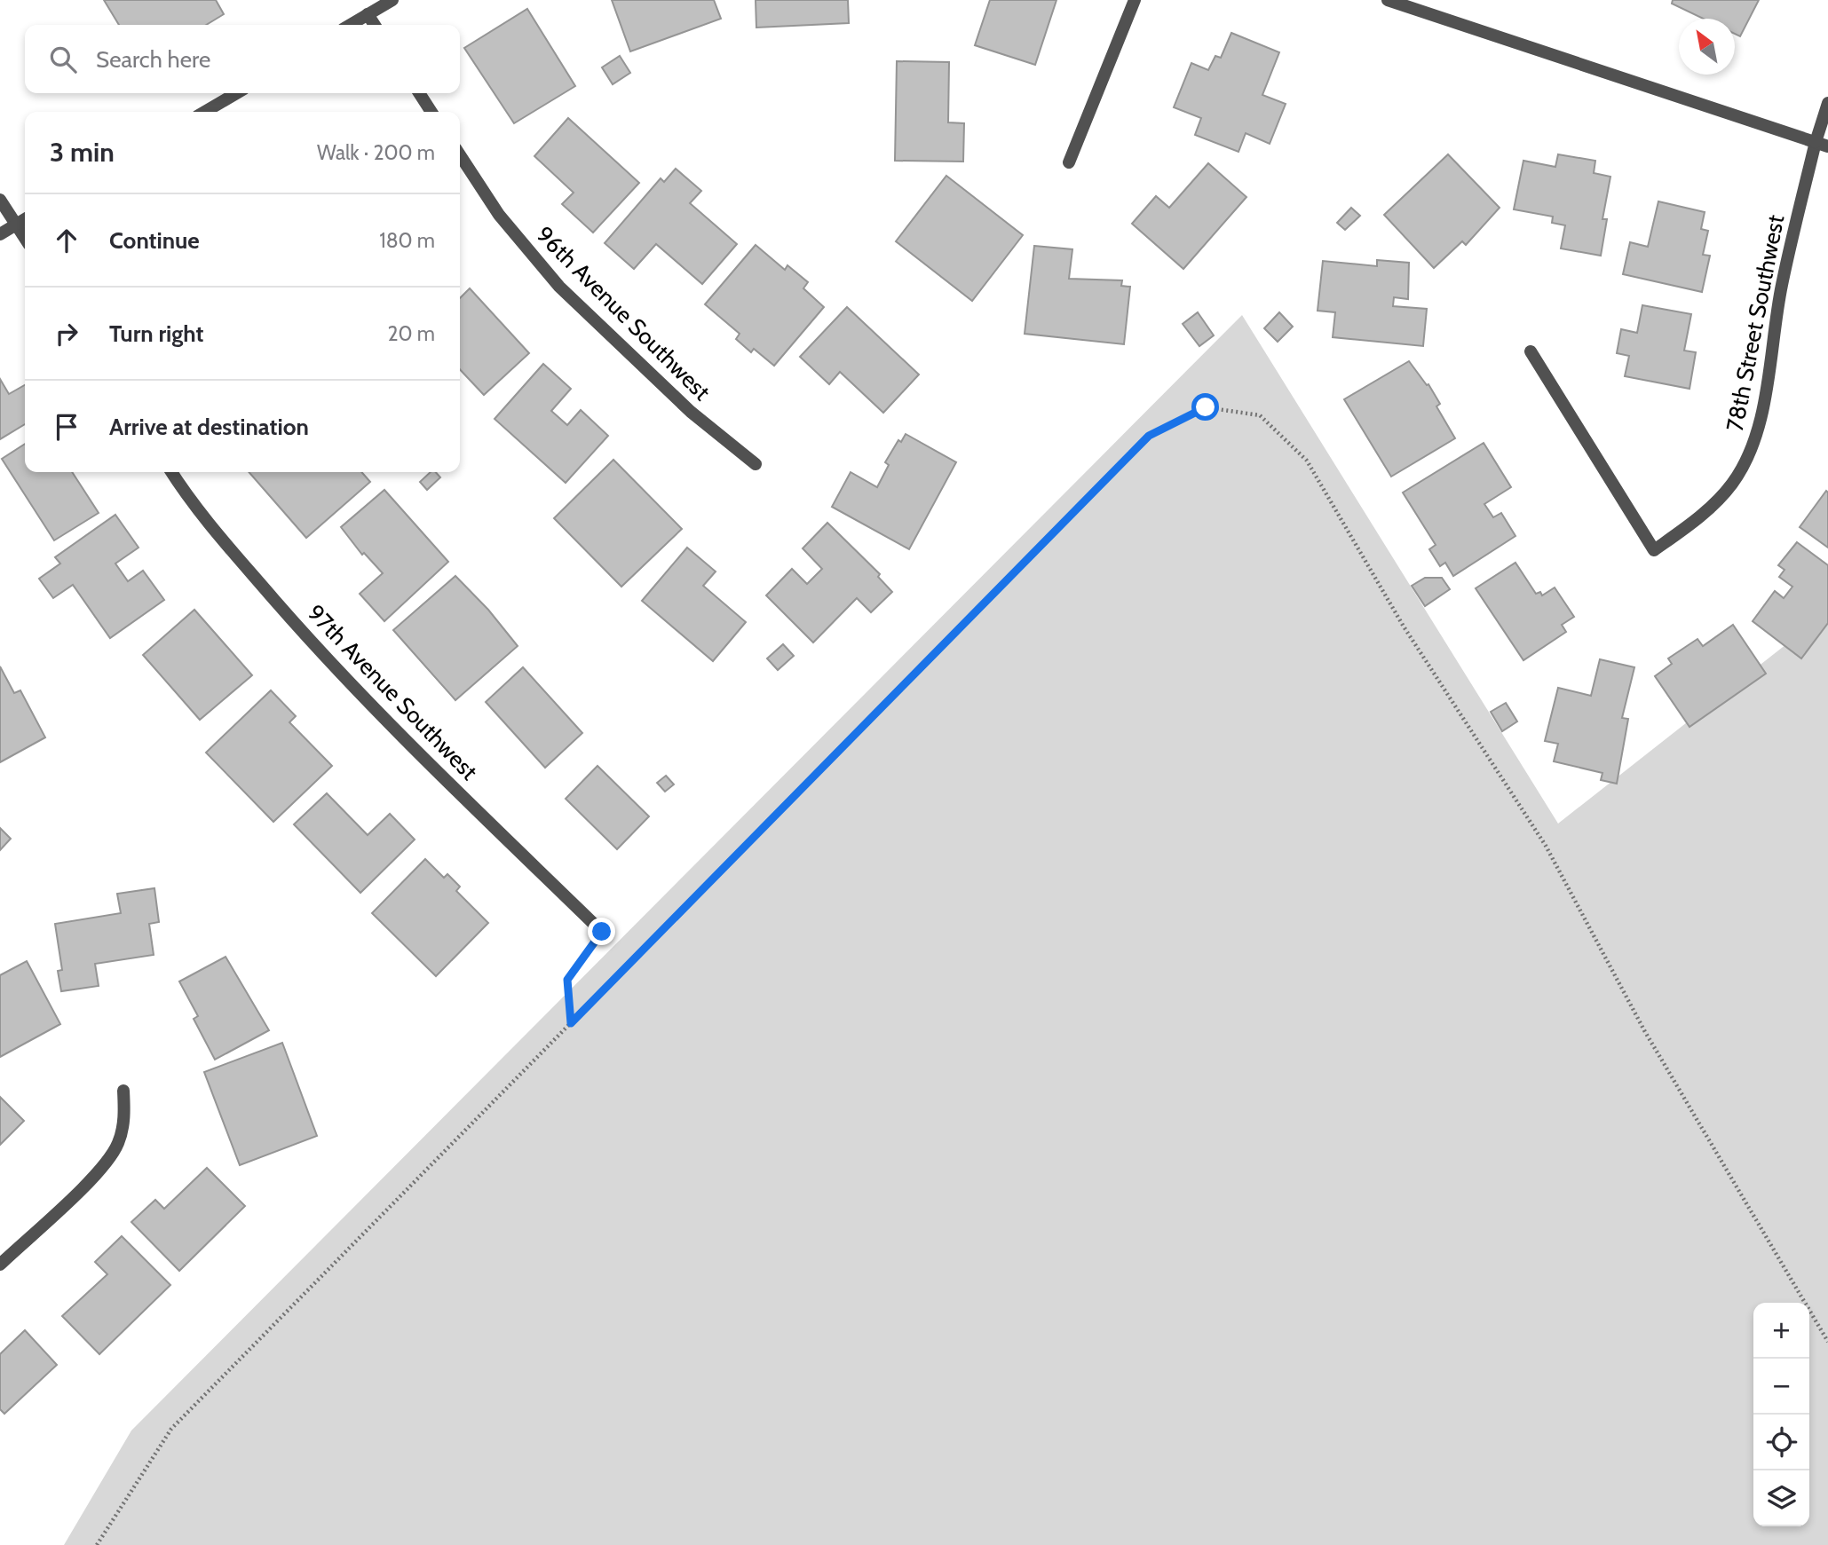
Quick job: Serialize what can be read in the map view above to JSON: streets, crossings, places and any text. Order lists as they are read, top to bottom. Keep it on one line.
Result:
{"streets":{"street":["96th Avenue Southwest","78th Street Southwest","97th Avenue Southwest"]},"north":"top left","page":{"search":"Search here","heading":["3 min","Walk · 200 m"],"list":[["Continue","180 m"],["Turn right","20 m"],"Arrive at destination"],"map_buttons":["+","−"]}}
